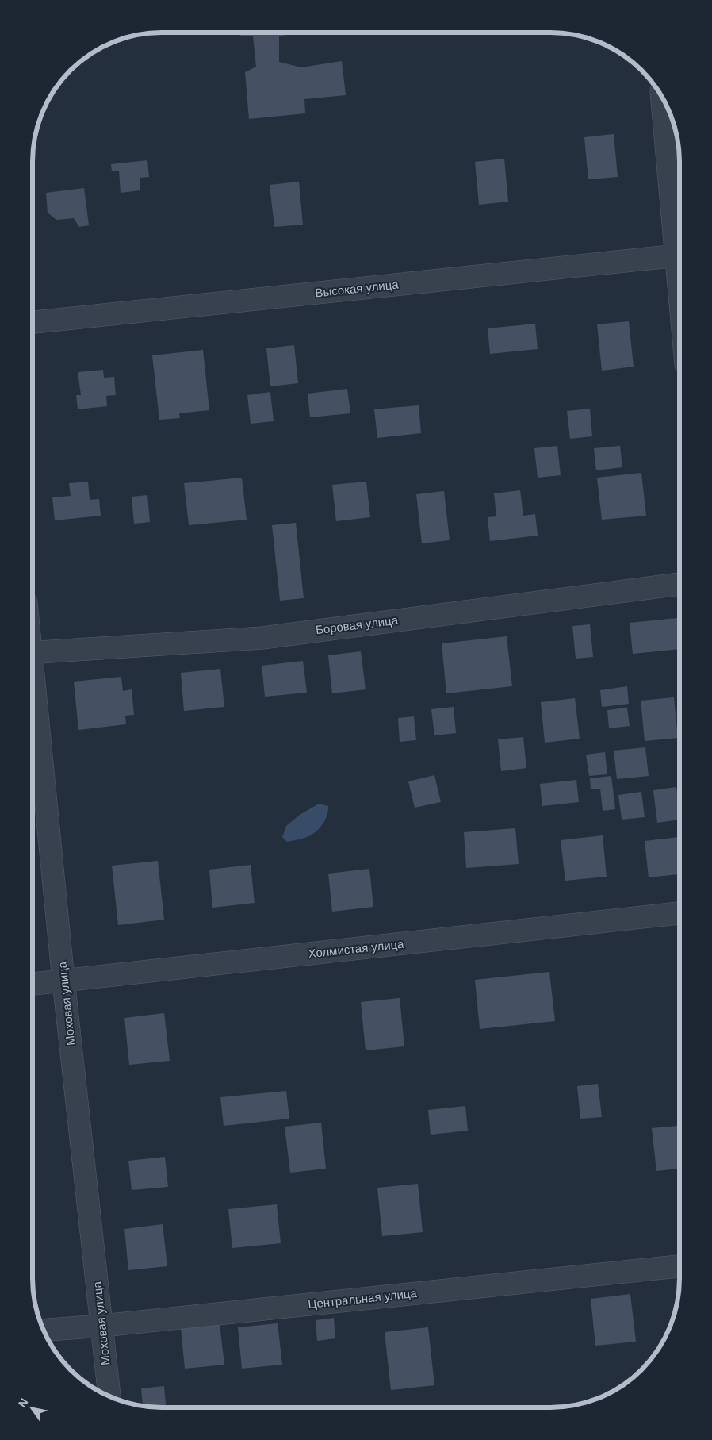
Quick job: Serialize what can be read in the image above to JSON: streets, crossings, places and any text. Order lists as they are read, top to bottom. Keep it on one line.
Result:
{"streets":{"street":["Высокая улица","Боровая улица","Холмистая улица","Моховая улица","Центральная улица"]},"crossings":[["Холмистая улица","Моховая улица"],["Моховая улица","Центральная улица"]],"north":"top left"}
